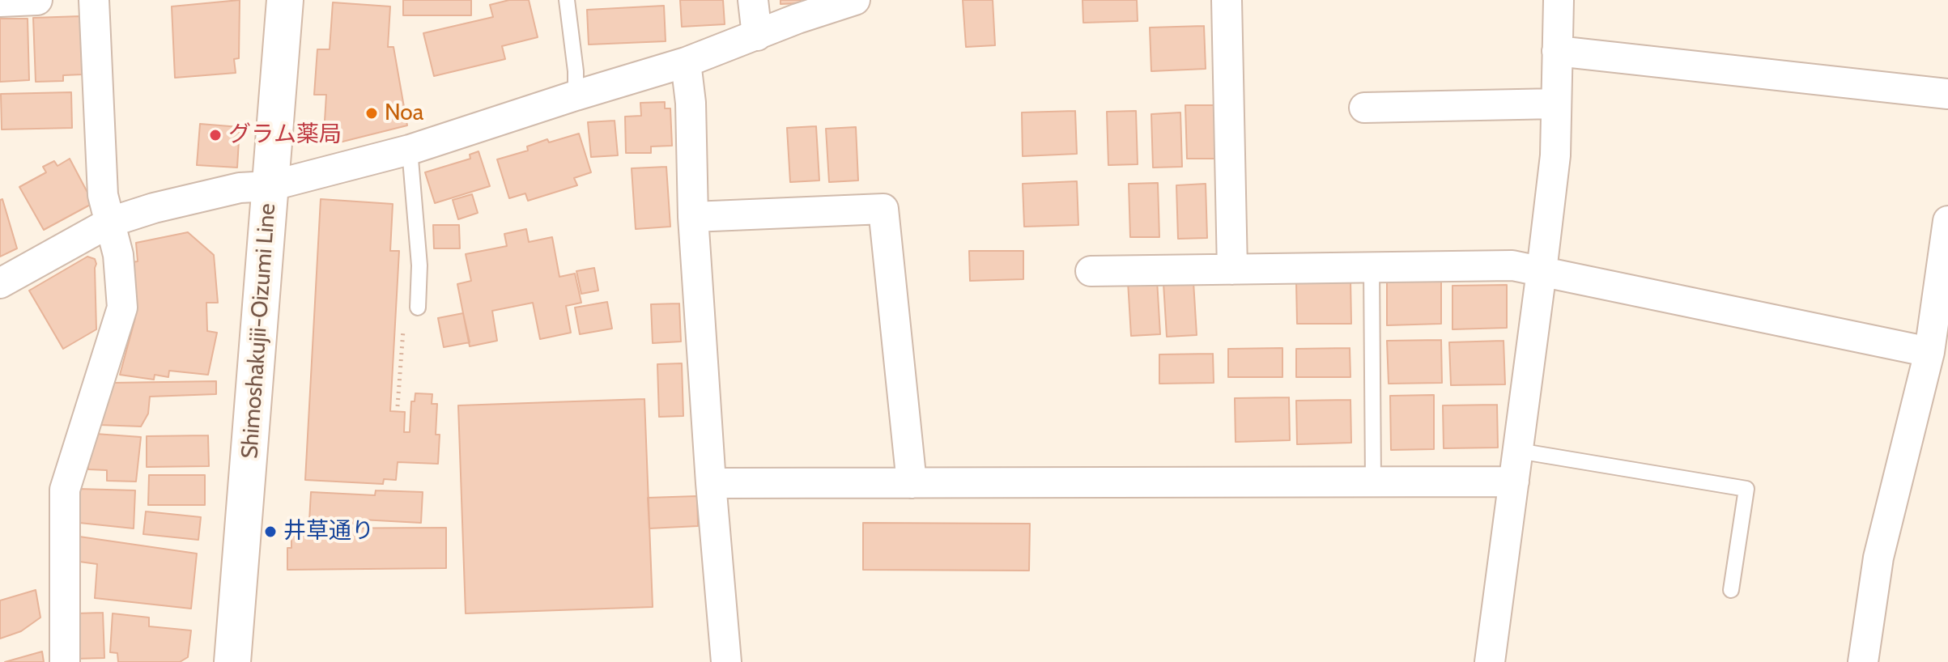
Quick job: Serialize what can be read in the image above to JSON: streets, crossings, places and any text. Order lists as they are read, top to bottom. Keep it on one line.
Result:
{"streets":{"main road":["Shimoshakujii-Oizumi Line"]},"places":["Noa","グラム薬局","井草通り"]}
